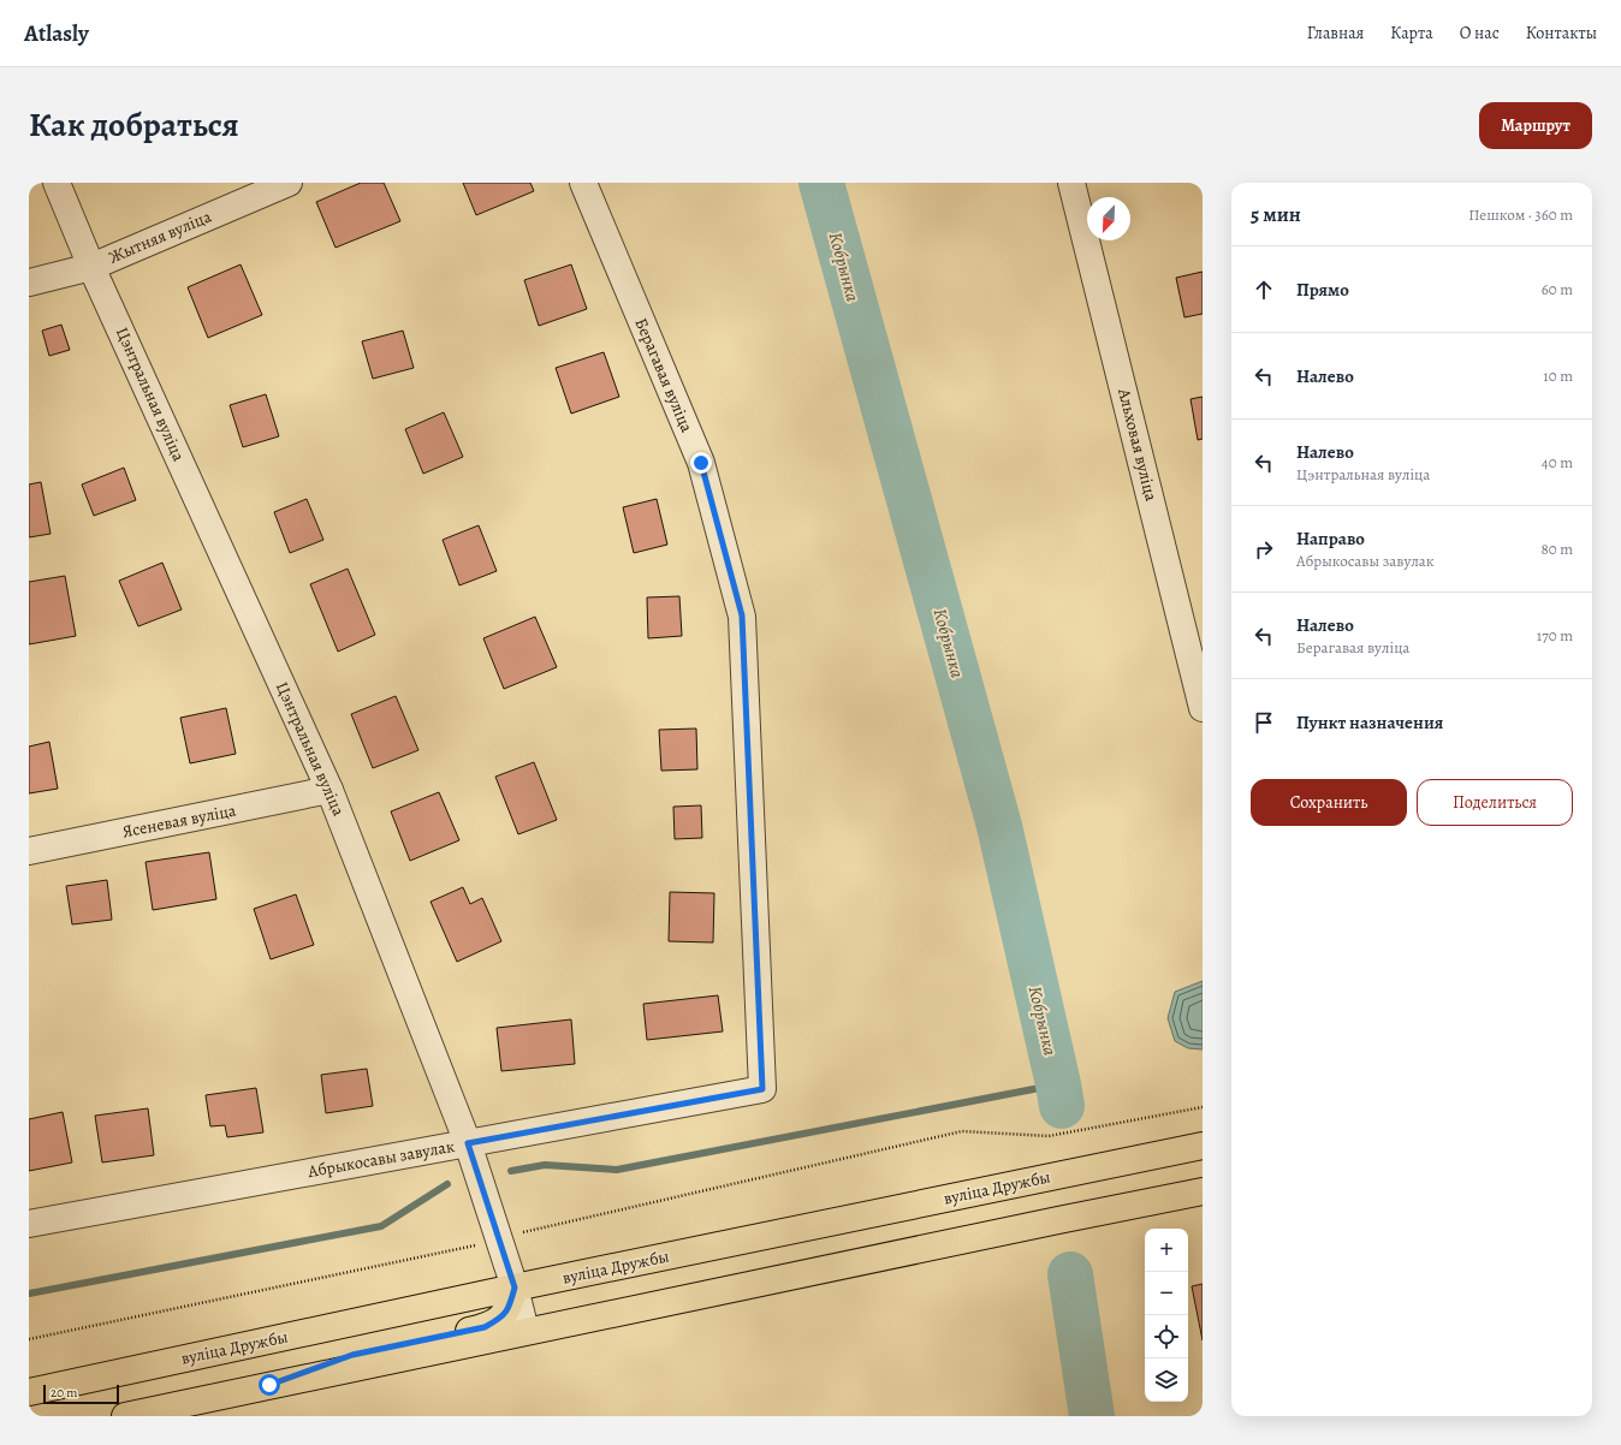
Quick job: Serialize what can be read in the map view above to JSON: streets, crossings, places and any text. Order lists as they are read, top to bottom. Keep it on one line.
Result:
{"streets":{"main road":["вуліца Дружбы"],"street":["Жытняя вуліца","Берагавая вуліца","Цэнтральная вуліца","Альховая вуліца","Ясеневая вуліца","Абрыкосавы завулак"]},"crossings":[["Жытняя вуліца","Цэнтральная вуліца"],["Берагавая вуліца","Абрыкосавы завулак"],["Цэнтральная вуліца","Ясеневая вуліца"],["Цэнтральная вуліца","Абрыкосавы завулак"],["Цэнтральная вуліца","вуліца Дружбы"]],"water":["Кобрынка"],"scale_bar":"20 m","north":"bottom left","page":{"header":"Atlasly","nav":["Главная","Карта","О нас","Контакты"],"title":"Как добраться","buttons":["Маршрут",["Сохранить","Поделиться"]],"heading":["5 мин","Пешком · 360 m"],"list":[["Прямо","60 m"],["Налево","10 m"],["Налево","Цэнтральная вуліца","40 m"],["Направо","Абрыкосавы завулак","80 m"],["Налево","Берагавая вуліца","170 m"],"Пункт назначения"],"map_buttons":["+","−"],"scale":"20 m"}}
